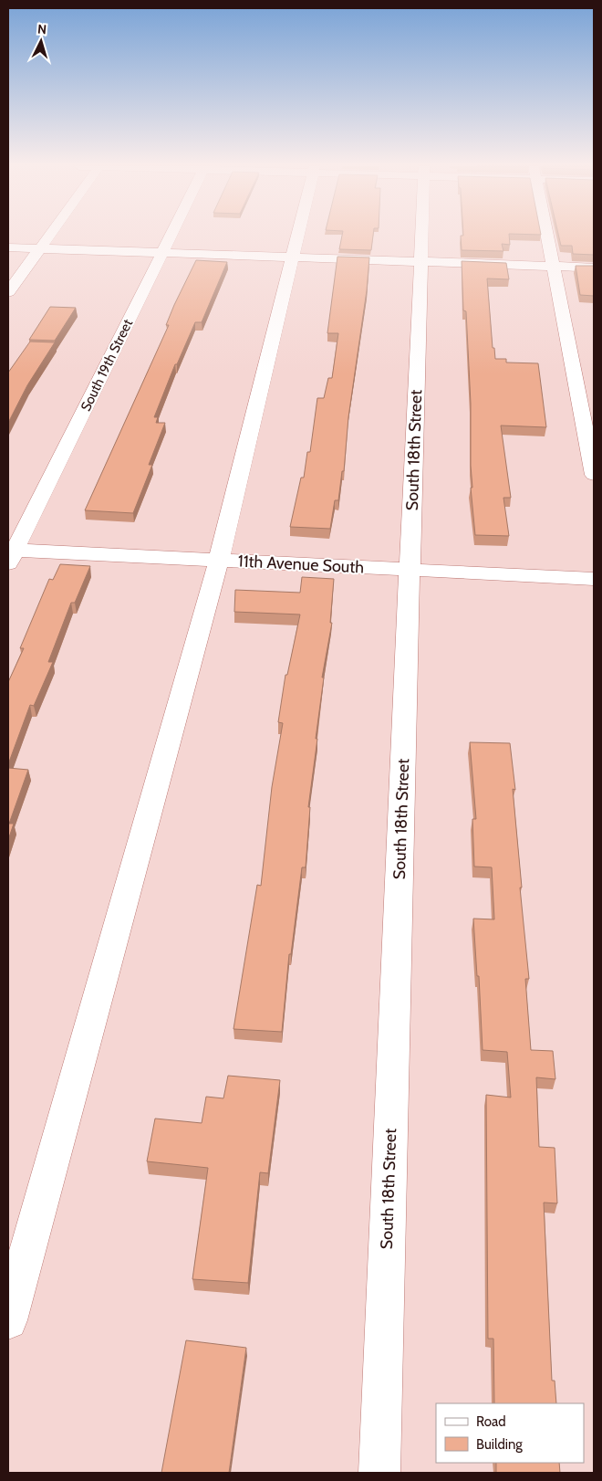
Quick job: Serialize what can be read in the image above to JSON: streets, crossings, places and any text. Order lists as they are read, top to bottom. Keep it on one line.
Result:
{"streets":{"street":["South 19th Street","South 18th Street","11th Avenue South"]},"crossings":[["South 19th Street","11th Avenue South"],["South 18th Street","11th Avenue South"]],"legend":["Road","Building"],"north":"top"}
